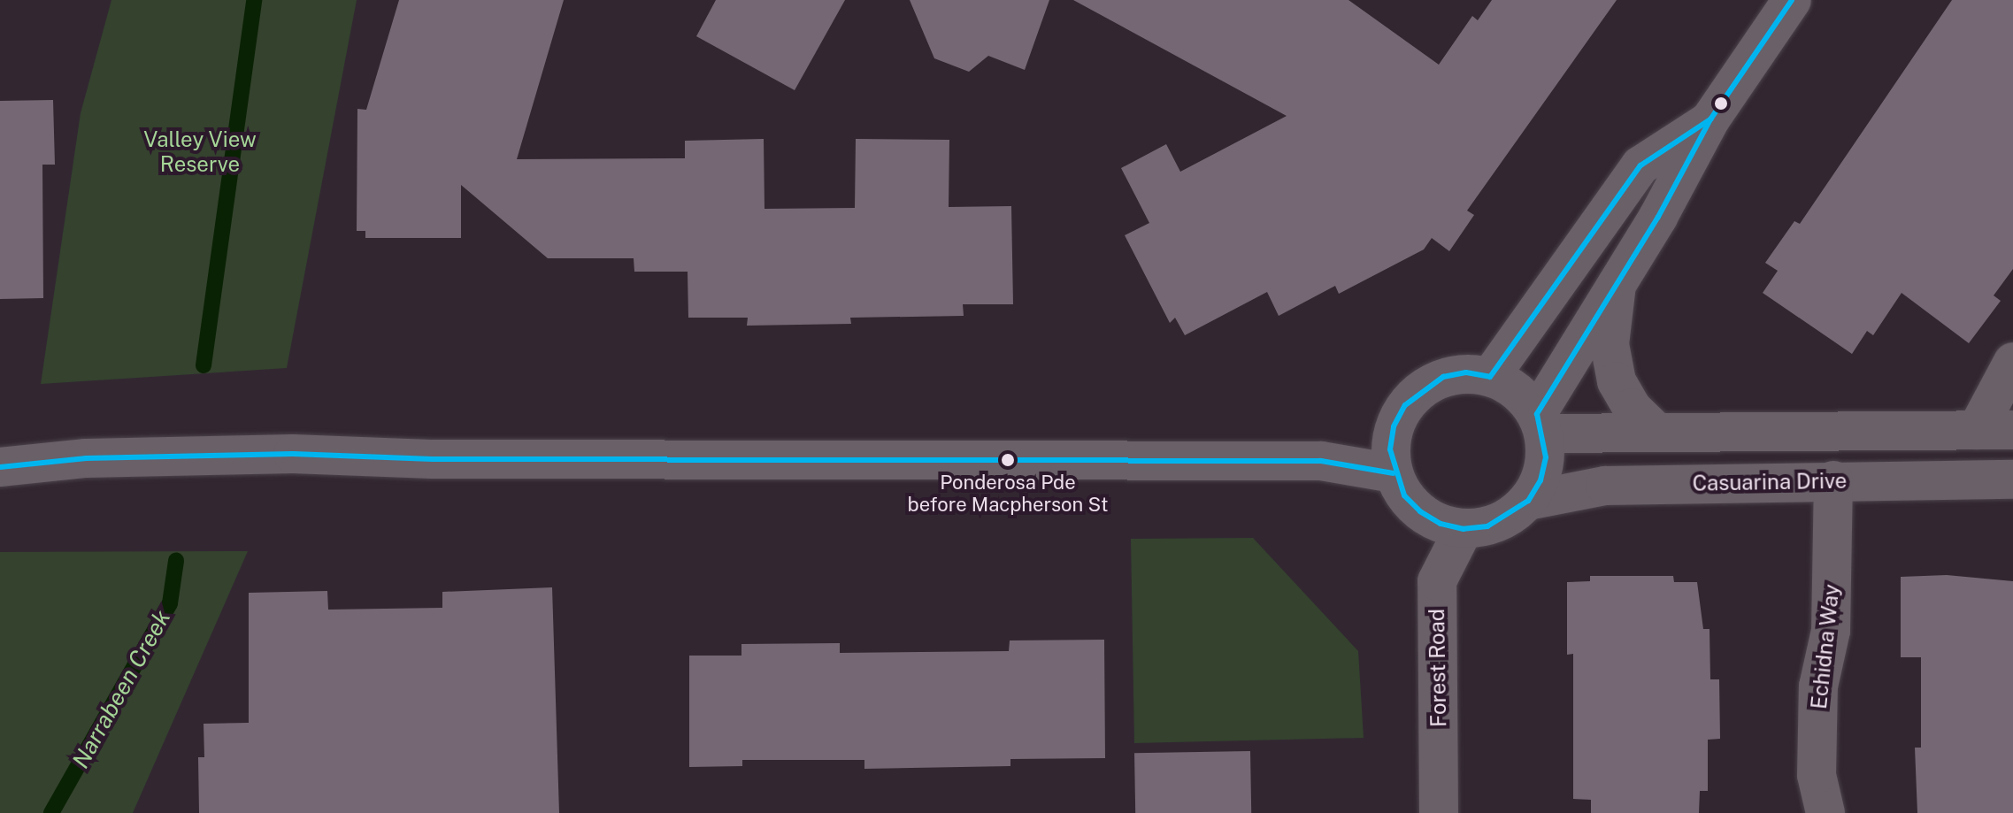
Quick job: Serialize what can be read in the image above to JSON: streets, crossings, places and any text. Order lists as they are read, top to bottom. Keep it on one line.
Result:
{"streets":{"street":["Casuarina Drive","Echidna Way","Forest Road"]},"crossings":[["Casuarina Drive","Echidna Way"],["Casuarina Drive","Forest Road"]],"water":["Narrabeen Creek"],"parks":["Valley View Reserve"],"places":["Ponderosa Pde before Macpherson St"]}
